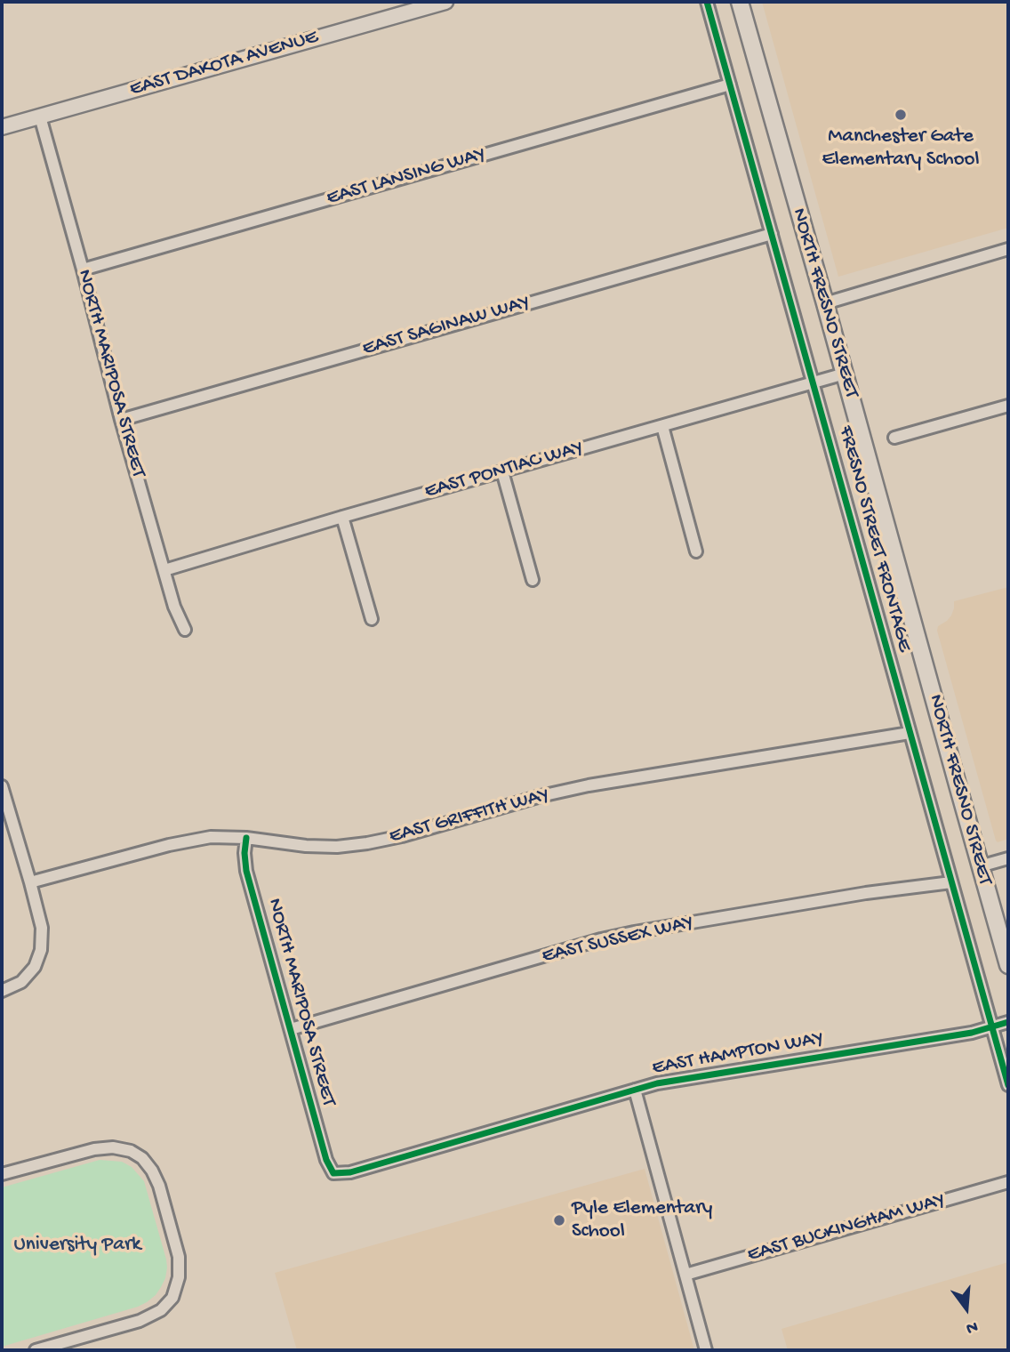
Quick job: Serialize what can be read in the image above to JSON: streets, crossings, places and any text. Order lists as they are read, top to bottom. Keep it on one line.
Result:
{"streets":{"main road":["NORTH FRESNO STREET"],"street":["EAST DAKOTA AVENUE","EAST LANSING WAY","EAST SAGINAW WAY","NORTH MARIPOSA STREET","EAST PONTIAC WAY","FRESNO STREET FRONTAGE","EAST GRIFFITH WAY","EAST SUSSEX WAY","EAST HAMPTON WAY","EAST BUCKINGHAM WAY"]},"crossings":[["EAST DAKOTA AVENUE","NORTH MARIPOSA STREET"],["EAST LANSING WAY","NORTH MARIPOSA STREET"],["EAST LANSING WAY","FRESNO STREET FRONTAGE"],["NORTH FRESNO STREET","EAST PONTIAC WAY"],["EAST SAGINAW WAY","NORTH MARIPOSA STREET"],["EAST SAGINAW WAY","FRESNO STREET FRONTAGE"],["NORTH MARIPOSA STREET","EAST PONTIAC WAY"],["NORTH MARIPOSA STREET","EAST GRIFFITH WAY"],["NORTH MARIPOSA STREET","EAST SUSSEX WAY"],["NORTH MARIPOSA STREET","EAST HAMPTON WAY"],["EAST PONTIAC WAY","FRESNO STREET FRONTAGE"],["FRESNO STREET FRONTAGE","EAST GRIFFITH WAY"],["FRESNO STREET FRONTAGE","EAST SUSSEX WAY"],["FRESNO STREET FRONTAGE","EAST HAMPTON WAY"]],"parks":["University Park"],"places":["Manchester Gate Elementary School","Pyle Elementary School"],"north":"bottom"}
